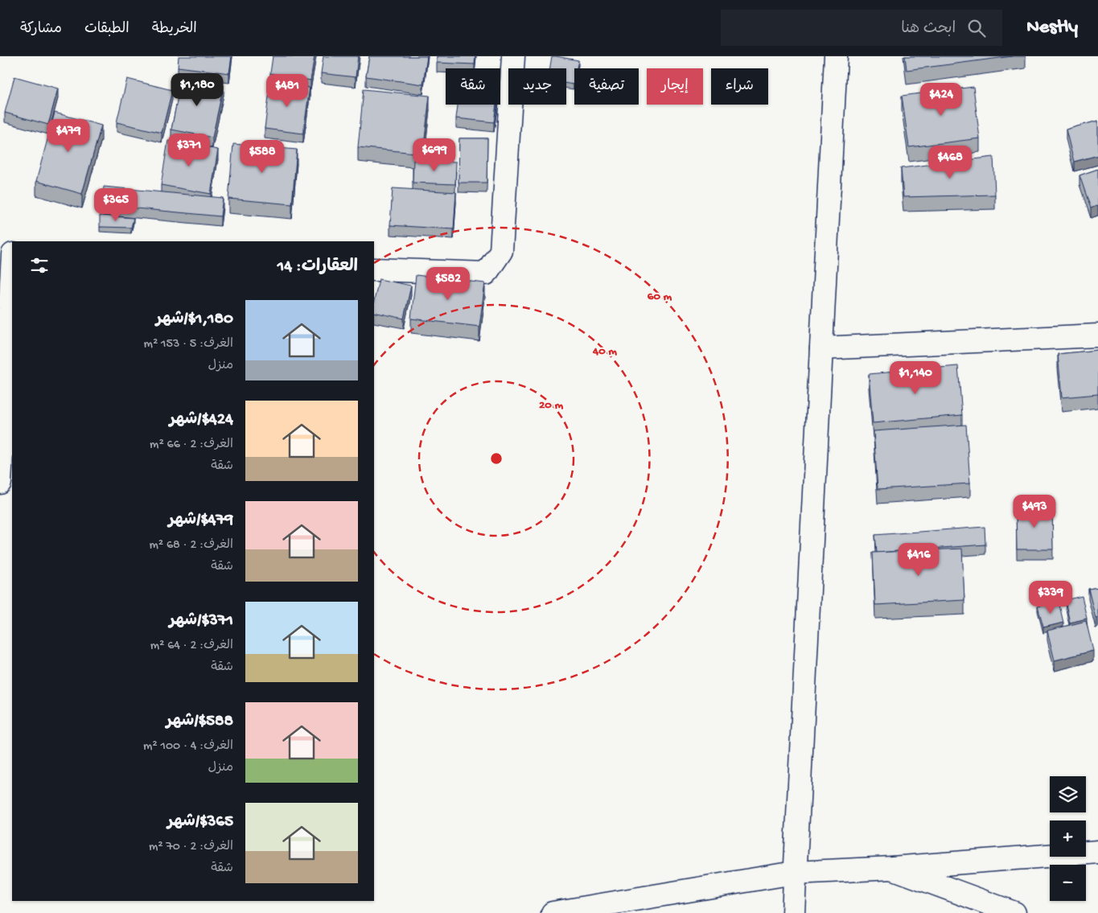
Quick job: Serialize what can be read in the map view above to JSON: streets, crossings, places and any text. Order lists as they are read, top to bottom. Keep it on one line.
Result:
{"page":{"header":"Nestly","search":"ابحث هنا","nav":["الخريطة","الطبقات","مشاركة"],"chip":["شراء","إيجار","تصفية","جديد","شقة"],"price":["$1,180","$481","$424","$479","$371","$699","$588","$468","$365","$582","$1,140","$493","$416","$339"],"heading":"العقارات: 14","list":[{"name":"$1,180/شهر","note":"الغرف: 5 · 153 m² · منزل"},{"name":"$424/شهر","note":"الغرف: 2 · 66 m² · شقة"},{"name":"$479/شهر","note":"الغرف: 2 · 68 m² · شقة"},{"name":"$371/شهر","note":"الغرف: 2 · 64 m² · شقة"},{"name":"$588/شهر","note":"الغرف: 4 · 100 m² · منزل"},{"name":"$365/شهر","note":"الغرف: 2 · 70 m² · شقة"}],"map_buttons":["+","−"]},"rings":["60 m","40 m","20 m"]}
